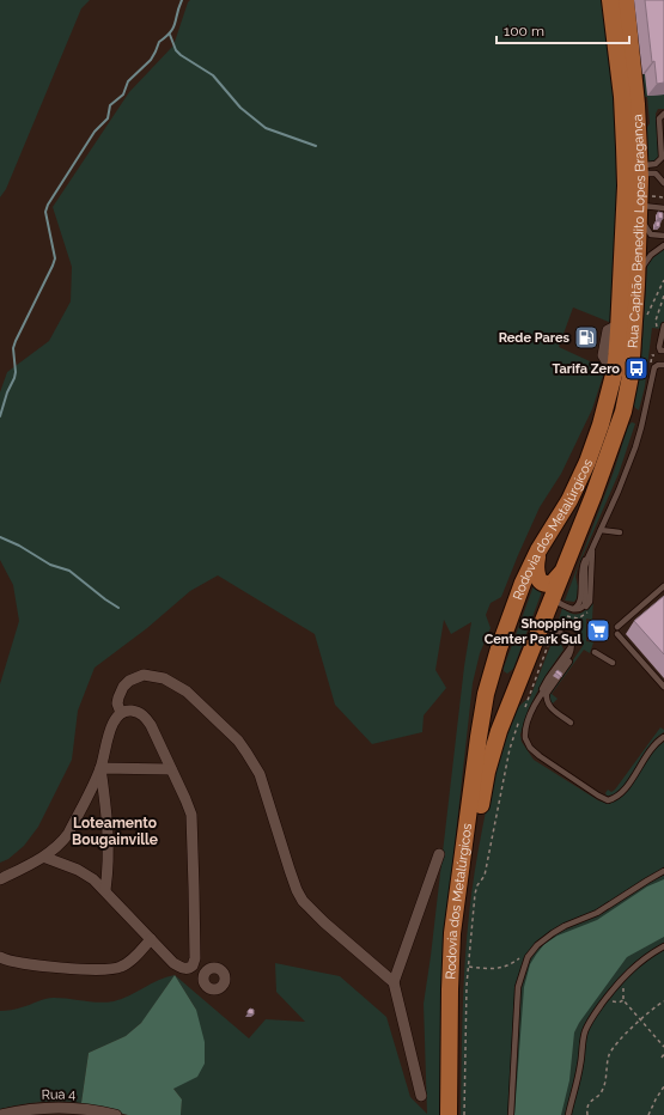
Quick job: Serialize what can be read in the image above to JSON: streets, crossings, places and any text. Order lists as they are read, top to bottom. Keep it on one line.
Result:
{"streets":{"main road":["Rua Capitão Benedito Lopes Bragança","Rodovia dos Metalúrgicos"],"street":["Rua 4"]},"crossings":[["Rua Capitão Benedito Lopes Bragança","Rodovia dos Metalúrgicos"]],"districts":["Loteamento Bougainville"],"places":{"fuel station":["Rede Pares"],"bus stop":["Tarifa Zero"],"supermarket":["Shopping Center Park Sul"]},"scale_bar":"100 m"}
